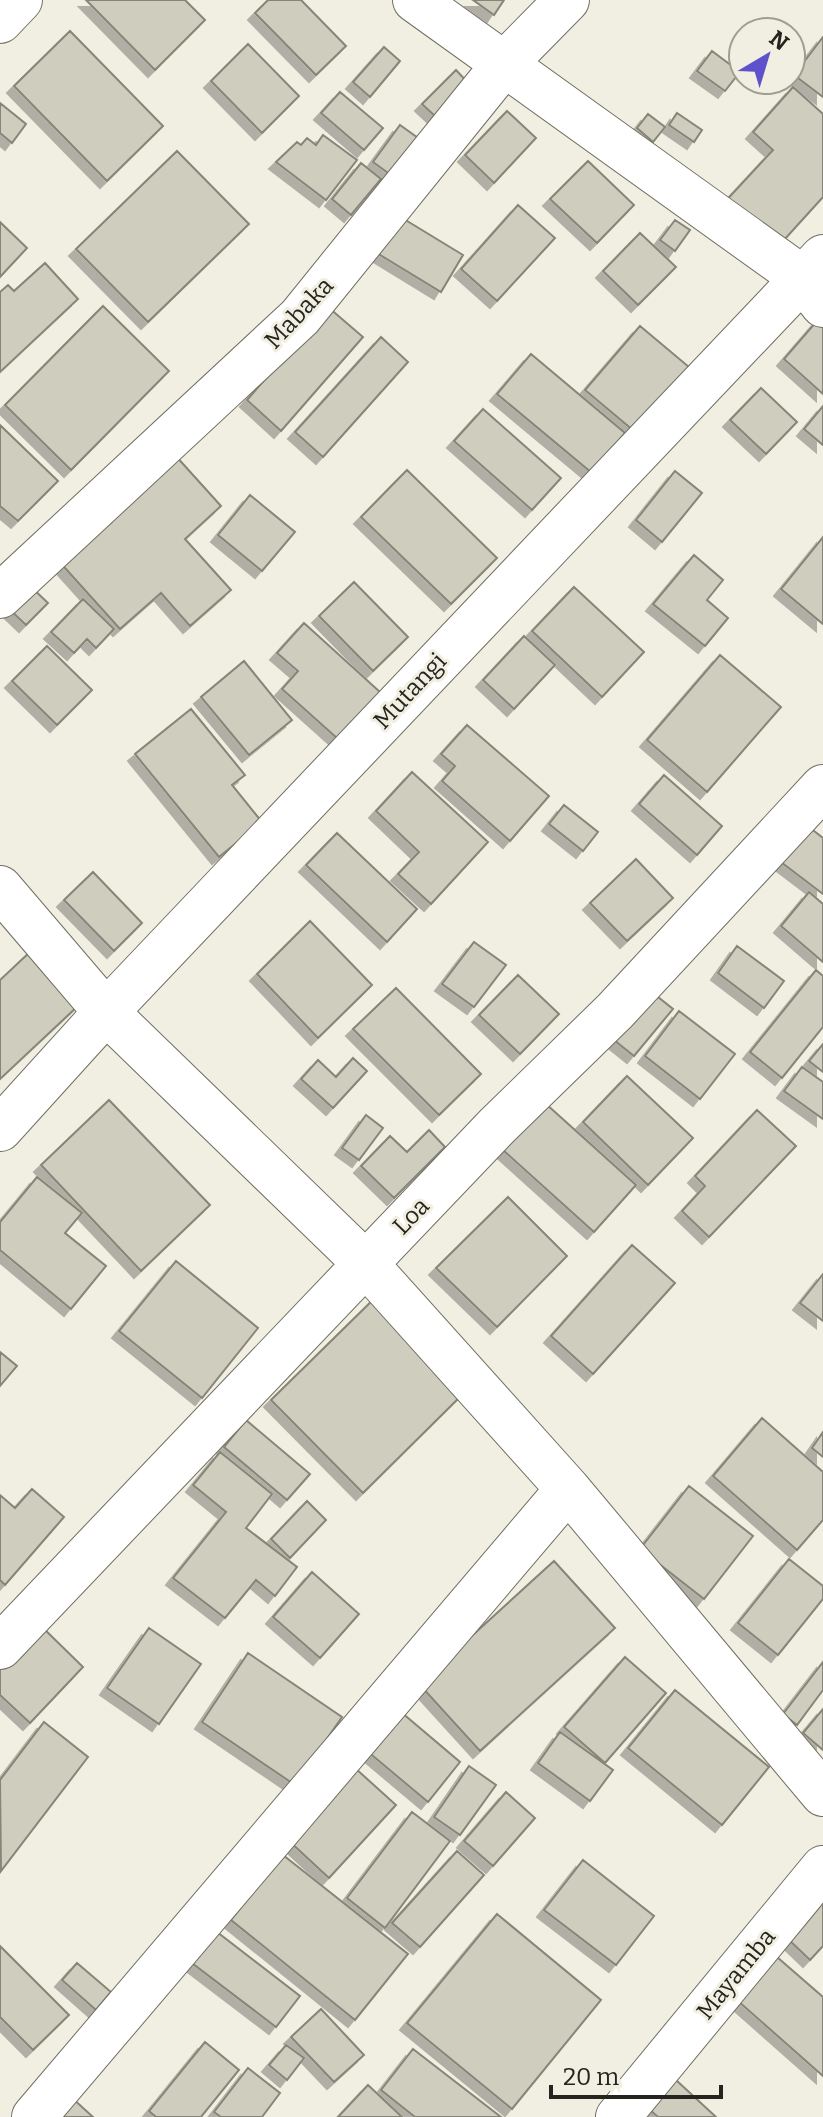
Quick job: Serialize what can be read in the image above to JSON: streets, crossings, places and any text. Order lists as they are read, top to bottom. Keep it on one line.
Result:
{"streets":{"street":["Mabaka","Mutangi","Loa","Mayamba"]},"scale_bar":"20 m","north":"top right"}
